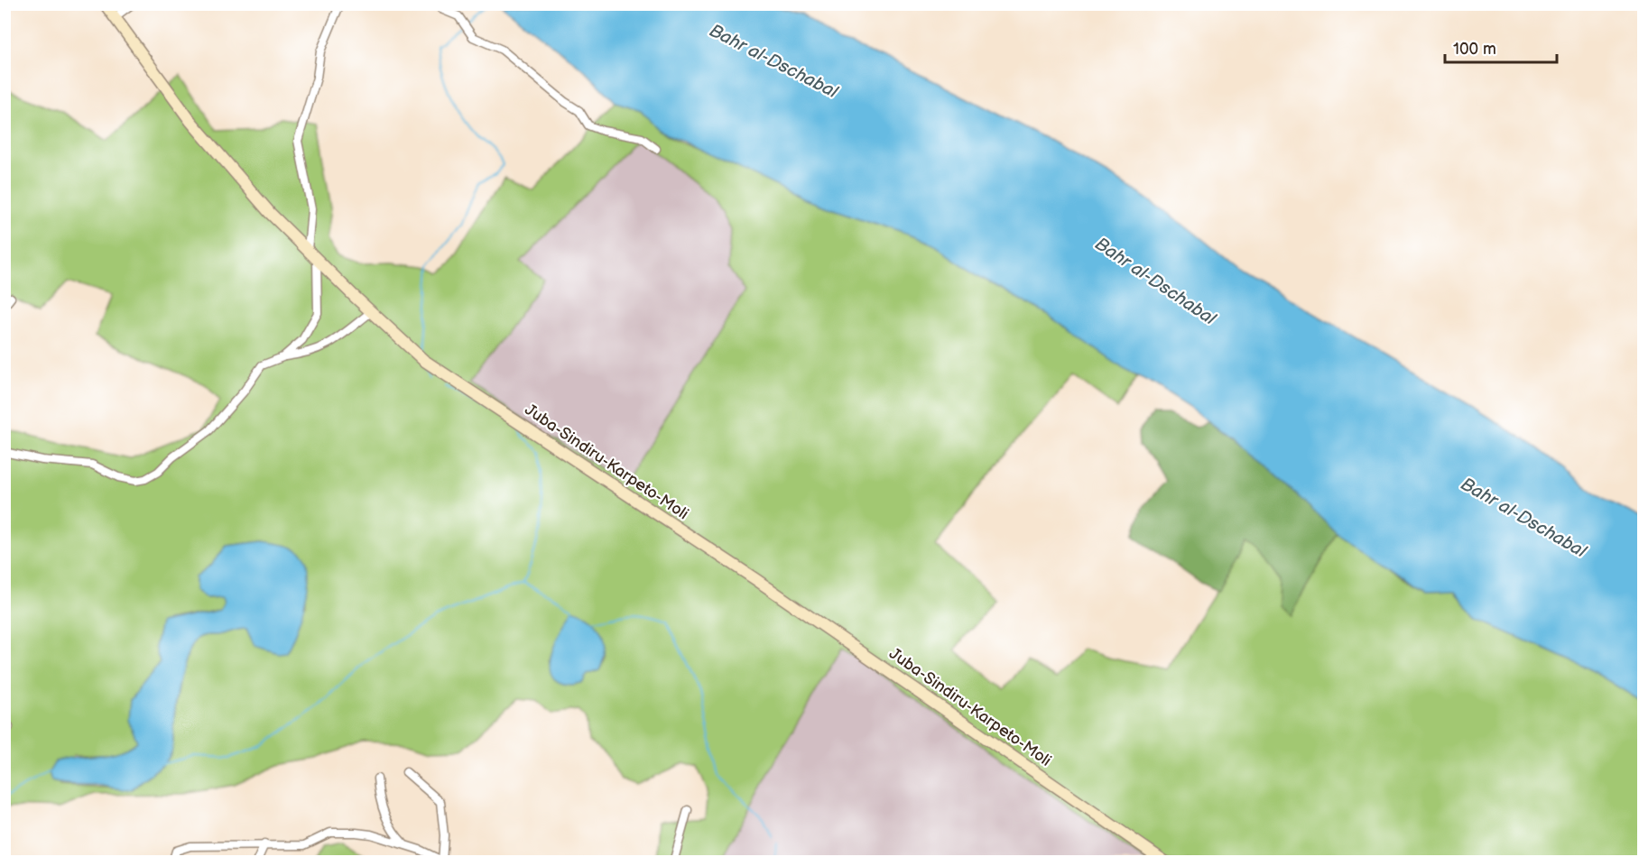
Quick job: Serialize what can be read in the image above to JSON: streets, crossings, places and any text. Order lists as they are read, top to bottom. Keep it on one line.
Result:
{"streets":{"main road":["Juba-Sindiru-Karpeto-Moli"]},"water":["Bahr al-Dschabal"],"scale_bar":"100 m"}
